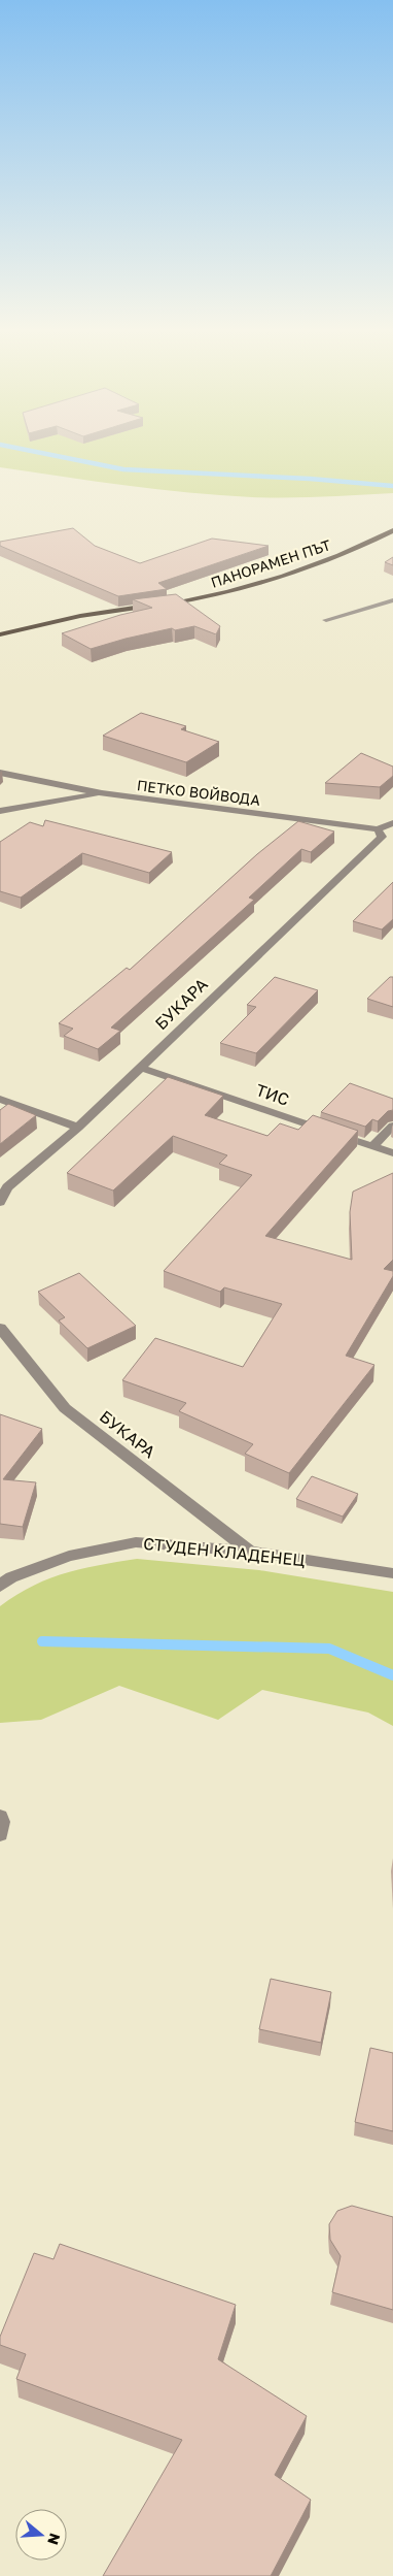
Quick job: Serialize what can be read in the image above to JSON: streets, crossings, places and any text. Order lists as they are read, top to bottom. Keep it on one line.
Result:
{"streets":{"main road":["ПАНОРАМЕН ПЪТ"],"street":["ПЕТКО ВОЙВОДА","БУКАРА","ТИС","СТУДЕН КЛАДЕНЕЦ"]},"crossings":[["ПЕТКО ВОЙВОДА","БУКАРА"],["БУКАРА","ТИС"],["БУКАРА","СТУДЕН КЛАДЕНЕЦ"]],"north":"right"}
